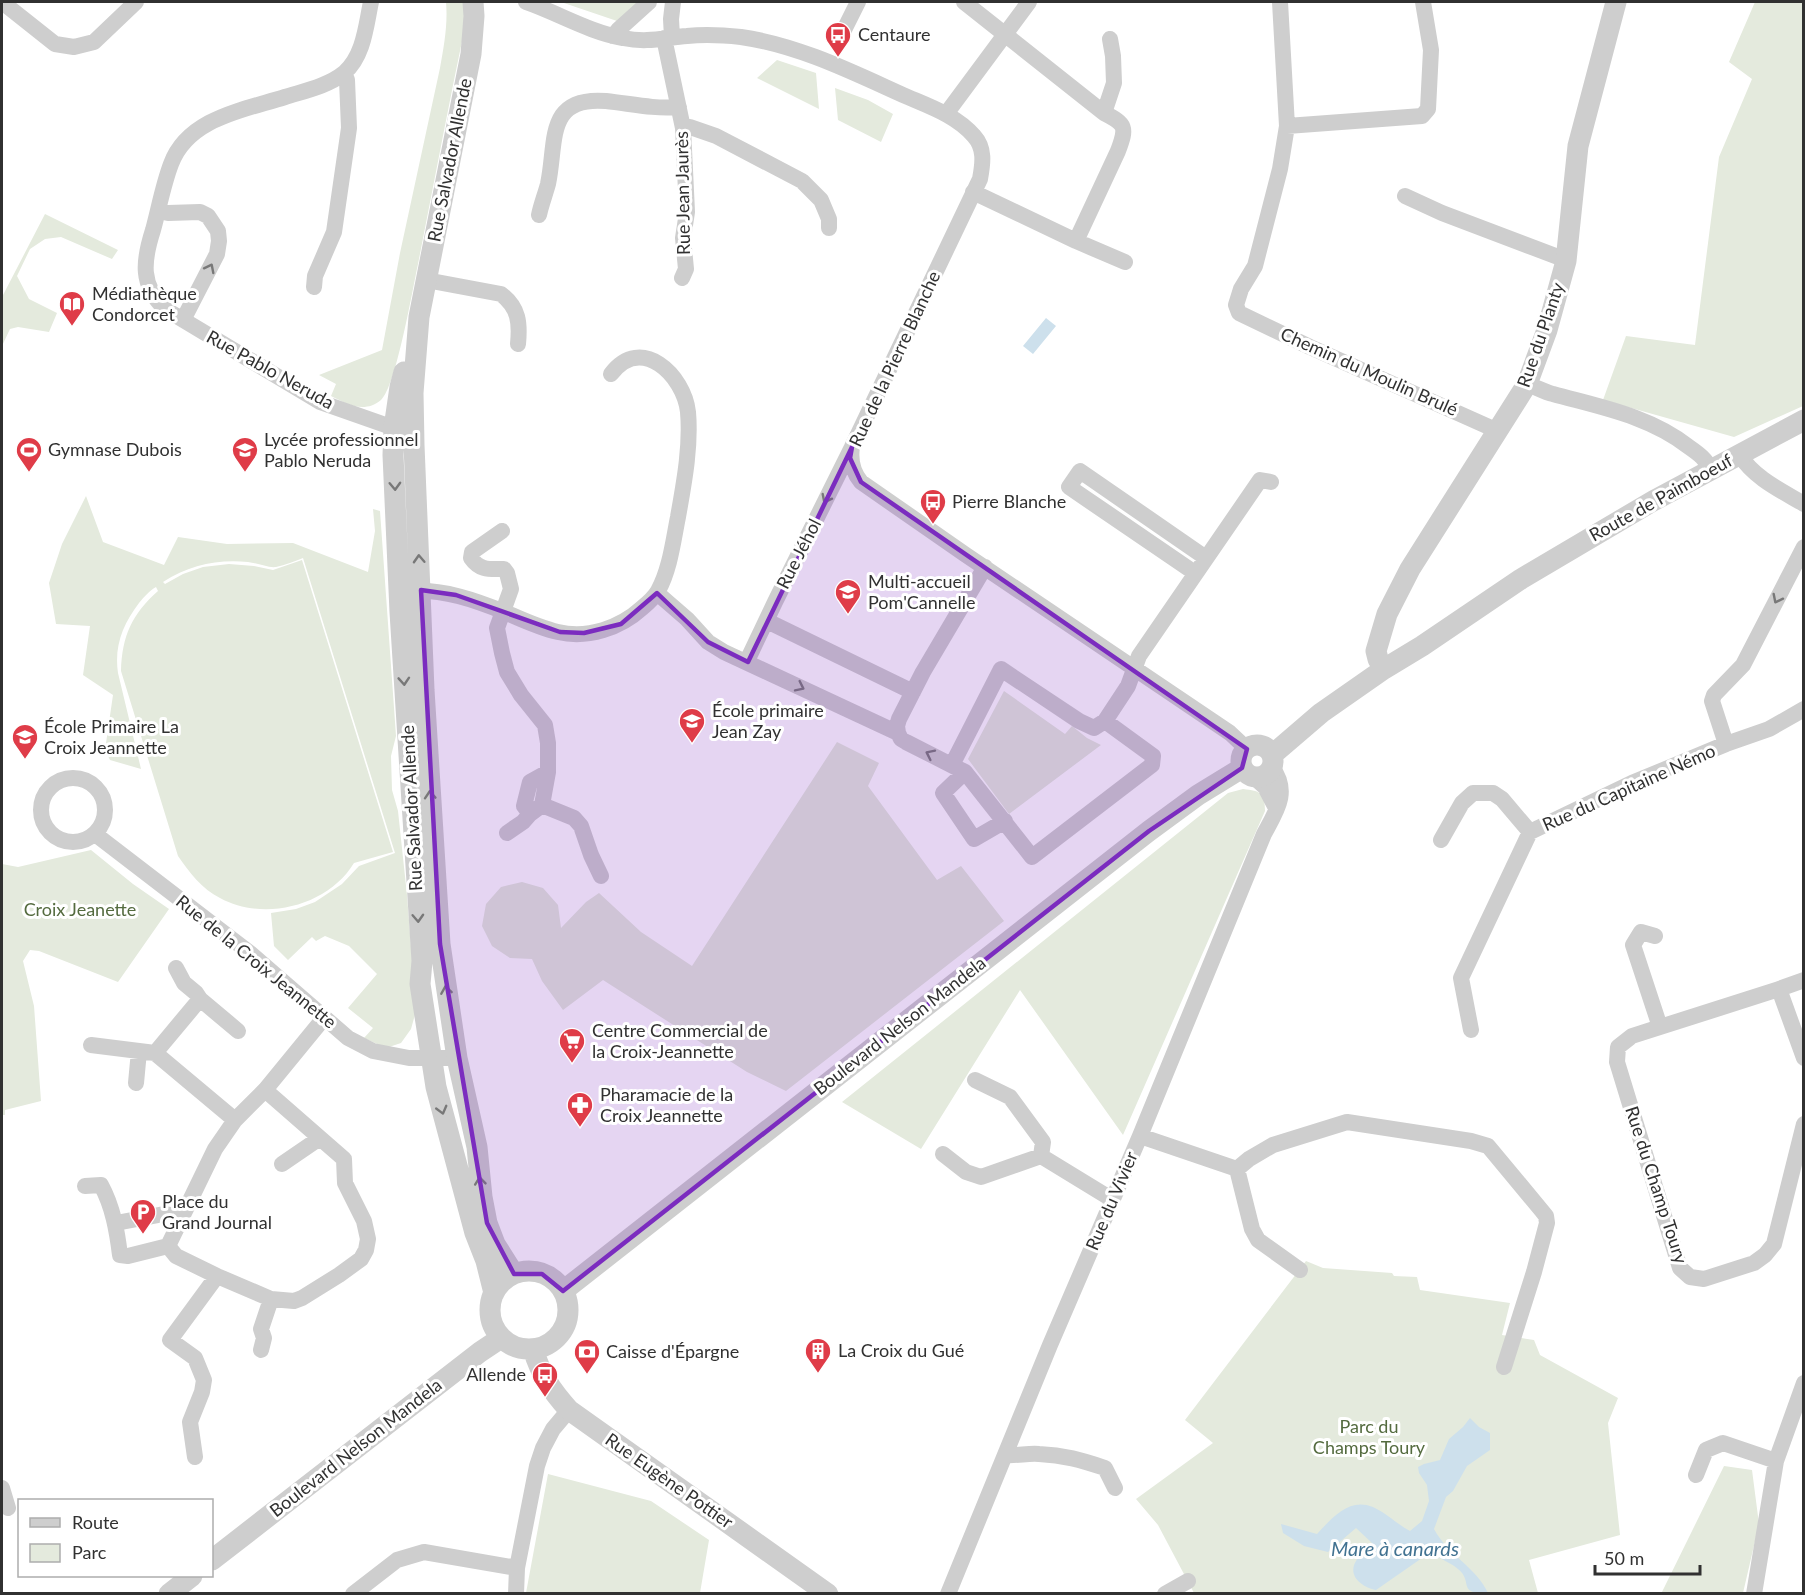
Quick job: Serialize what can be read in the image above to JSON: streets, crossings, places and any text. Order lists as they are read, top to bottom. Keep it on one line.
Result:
{"streets":{"street":["Rue Salvador Allende","Rue Jean Jaurès","Rue du Planty","Rue de la Pierre Blanche","Rue Pablo Neruda","Chemin du Moulin Brulé","Route de Paimboeuf","Rue Jéhol","Rue du Capitaine Némo","Rue de la Croix Jeannette","Boulevard Nelson Mandela","Rue du Champ Toury","Rue du Vivier","Rue Eugène Pottier"]},"crossings":[["Rue Salvador Allende","Rue Pablo Neruda"],["Rue Salvador Allende","Rue de la Croix Jeannette"],["Rue Salvador Allende","Boulevard Nelson Mandela"],["Rue Salvador Allende","Rue Eugène Pottier"],["Rue Jean Jaurès","Rue de la Pierre Blanche"],["Rue du Planty","Chemin du Moulin Brulé"],["Rue du Planty","Route de Paimboeuf"],["Rue de la Pierre Blanche","Route de Paimboeuf"],["Rue de la Pierre Blanche","Rue Jéhol"],["Rue de la Pierre Blanche","Boulevard Nelson Mandela"],["Rue de la Pierre Blanche","Rue du Vivier"],["Route de Paimboeuf","Boulevard Nelson Mandela"],["Route de Paimboeuf","Rue du Vivier"],["Boulevard Nelson Mandela","Rue du Vivier"],["Boulevard Nelson Mandela","Rue Eugène Pottier"]],"one_way":["Rue Jéhol"],"water":["Mare à canards"],"parks":["Croix Jeanette","Parc du Champs Toury"],"places":{"bus stop":["Centaure","Pierre Blanche","Allende"],"library":["Médiathèque Condorcet"],"sports":["Gymnase Dubois"],"school or university":["Lycée professionnel Pablo Neruda","Multi-accueil Pom'Cannelle","École primaire Jean Zay","École Primaire La Croix Jeannette"],"supermarket":["Centre Commercial de la Croix-Jeannette"],"pharmacy":["Pharamacie de la Croix Jeannette"],"parking":["Place du Grand Journal"],"building":["La Croix du Gué"],"bank":["Caisse d'Épargne"]},"legend":["Route","Parc"],"scale_bar":"50 m"}
